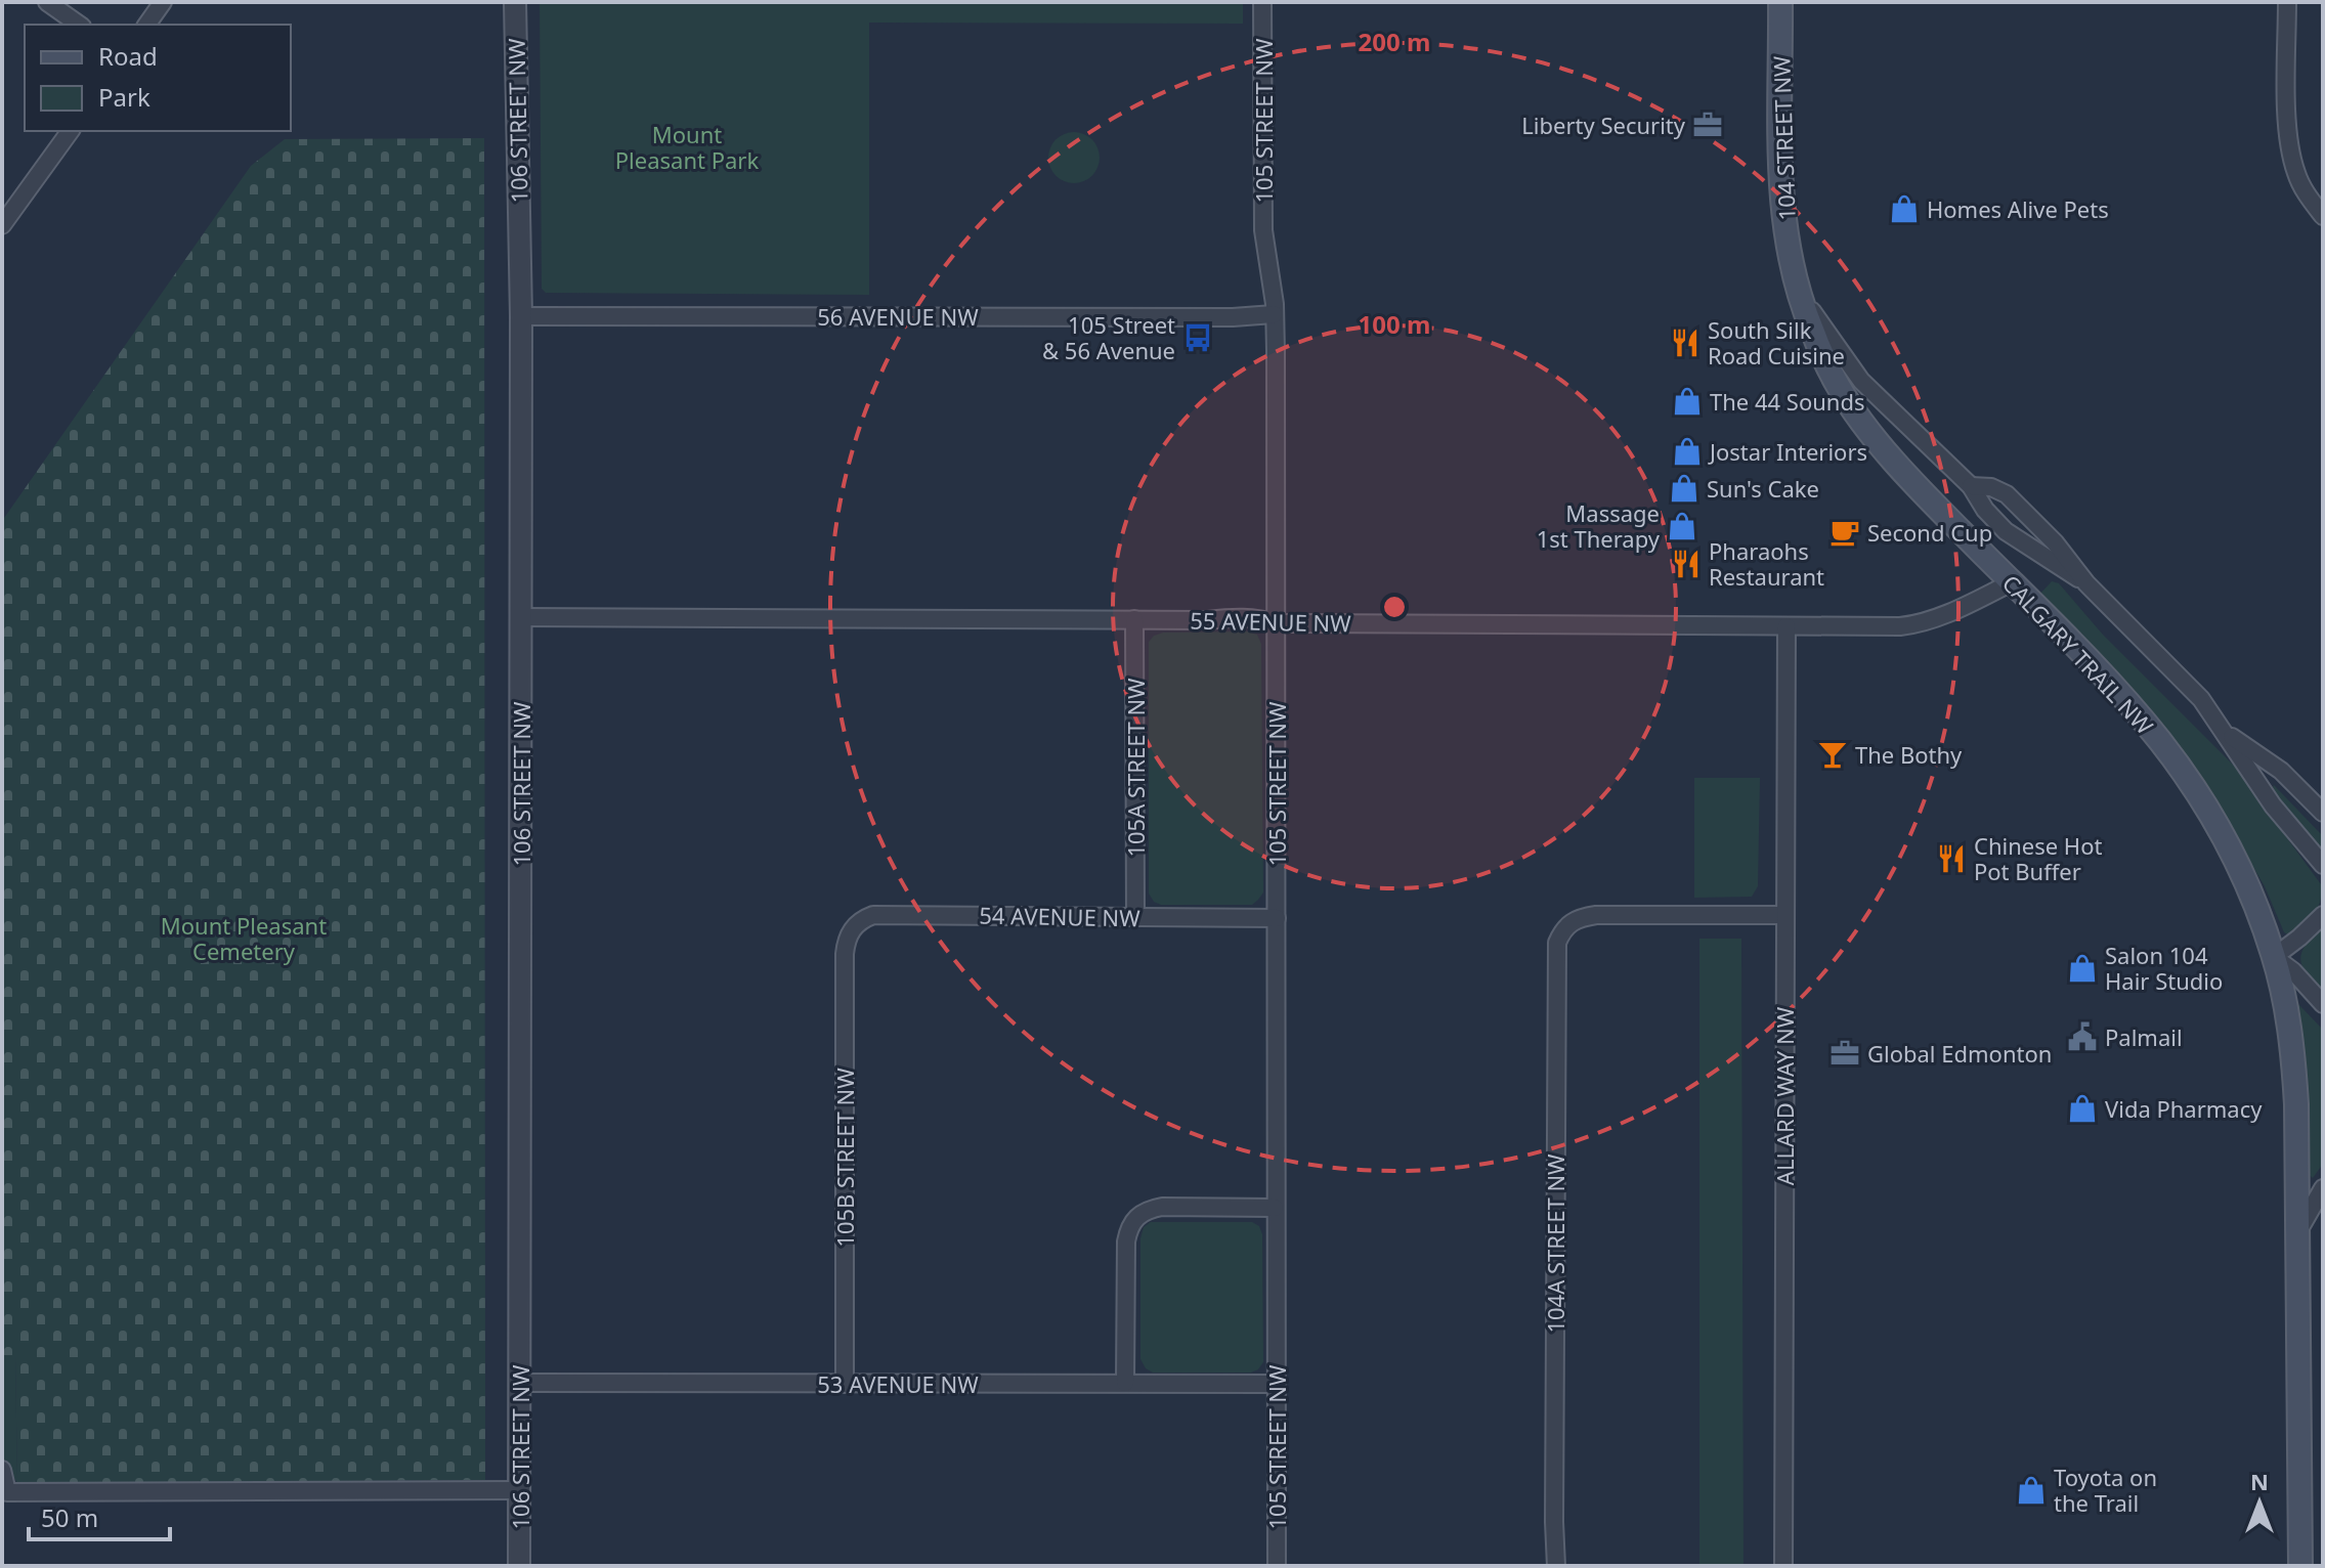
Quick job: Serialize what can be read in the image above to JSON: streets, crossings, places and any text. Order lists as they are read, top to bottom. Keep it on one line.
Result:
{"streets":{"main road":["104 STREET NW","CALGARY TRAIL NW"],"street":["106 STREET NW","105 STREET NW","56 AVENUE NW","55 AVENUE NW","105A STREET NW","54 AVENUE NW","ALLARD WAY NW","105B STREET NW","104A STREET NW","53 AVENUE NW"]},"crossings":[["106 STREET NW","56 AVENUE NW"],["106 STREET NW","55 AVENUE NW"],["106 STREET NW","53 AVENUE NW"],["105 STREET NW","56 AVENUE NW"],["105 STREET NW","55 AVENUE NW"],["105 STREET NW","54 AVENUE NW"],["105 STREET NW","53 AVENUE NW"],["104 STREET NW","CALGARY TRAIL NW"],["55 AVENUE NW","CALGARY TRAIL NW"],["55 AVENUE NW","105A STREET NW"],["55 AVENUE NW","ALLARD WAY NW"],["105A STREET NW","54 AVENUE NW"],["54 AVENUE NW","105B STREET NW"],["ALLARD WAY NW","104A STREET NW"],["105B STREET NW","53 AVENUE NW"]],"parks":["Mount Pleasant Park","Mount Pleasant Cemetery"],"places":{"office":["Liberty Security","Global Edmonton"],"shop":["Homes Alive Pets","The 44 Sounds","Jostar Interiors","Sun's Cake","Massage 1st Therapy","Salon 104 Hair Studio","Vida Pharmacy","Toyota on the Trail"],"bus stop":["105 Street & 56 Avenue"],"restaurant":["South Silk Road Cuisine","Pharaohs Restaurant","Chinese Hot Pot Buffer"],"cafe":["Second Cup"],"bar":["The Bothy"],"public building":["Palmail"]},"legend":["Road","Park"],"scale_bar":"50 m","north":"top","rings":["200 m","100 m"]}
